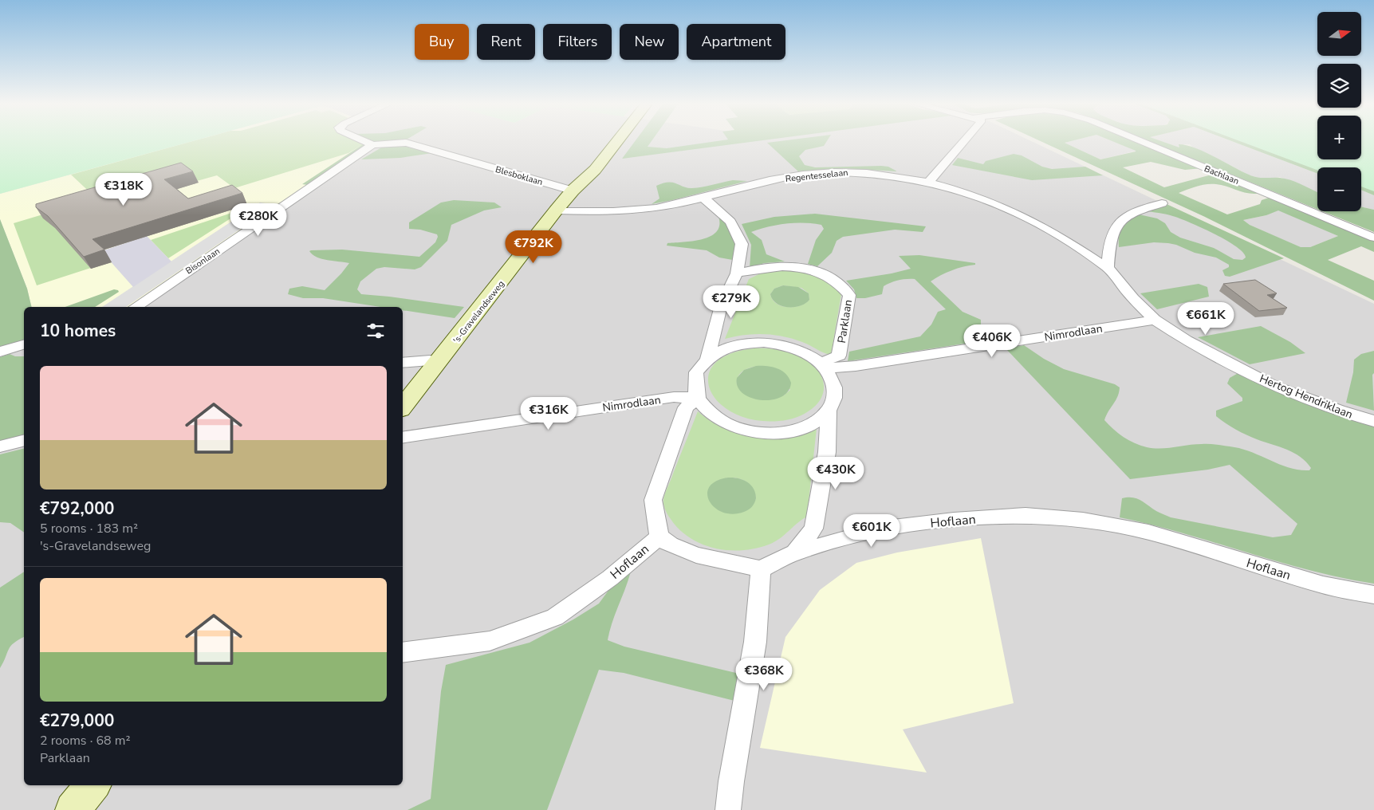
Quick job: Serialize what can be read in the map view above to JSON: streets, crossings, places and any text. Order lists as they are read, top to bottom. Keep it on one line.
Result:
{"streets":{"street":["Bachlaan","Blesboklaan","Regentesselaan","Bisonlaan","'s-Gravelandseweg","Parklaan","Nimrodlaan","Hertog Hendriklaan","Hoflaan"]},"crossings":[["Blesboklaan","Bisonlaan"],["Blesboklaan","'s-Gravelandseweg"],["Regentesselaan","'s-Gravelandseweg"],["Regentesselaan","Hertog Hendriklaan"],["Parklaan","Nimrodlaan"],["Nimrodlaan","Hertog Hendriklaan"]],"north":"right","page":{"map_buttons":["+","−"],"chip":["Buy","Rent","Filters","New","Apartment"],"price":["€318K","€280K","€792K","€279K","€661K","€406K","€316K","€430K","€601K","€368K"],"heading":"10 homes","list":[{"name":"€792,000","note":"5 rooms · 183 m² · 's-Gravelandseweg"},{"name":"€279,000","note":"2 rooms · 68 m² · Parklaan"}]}}
